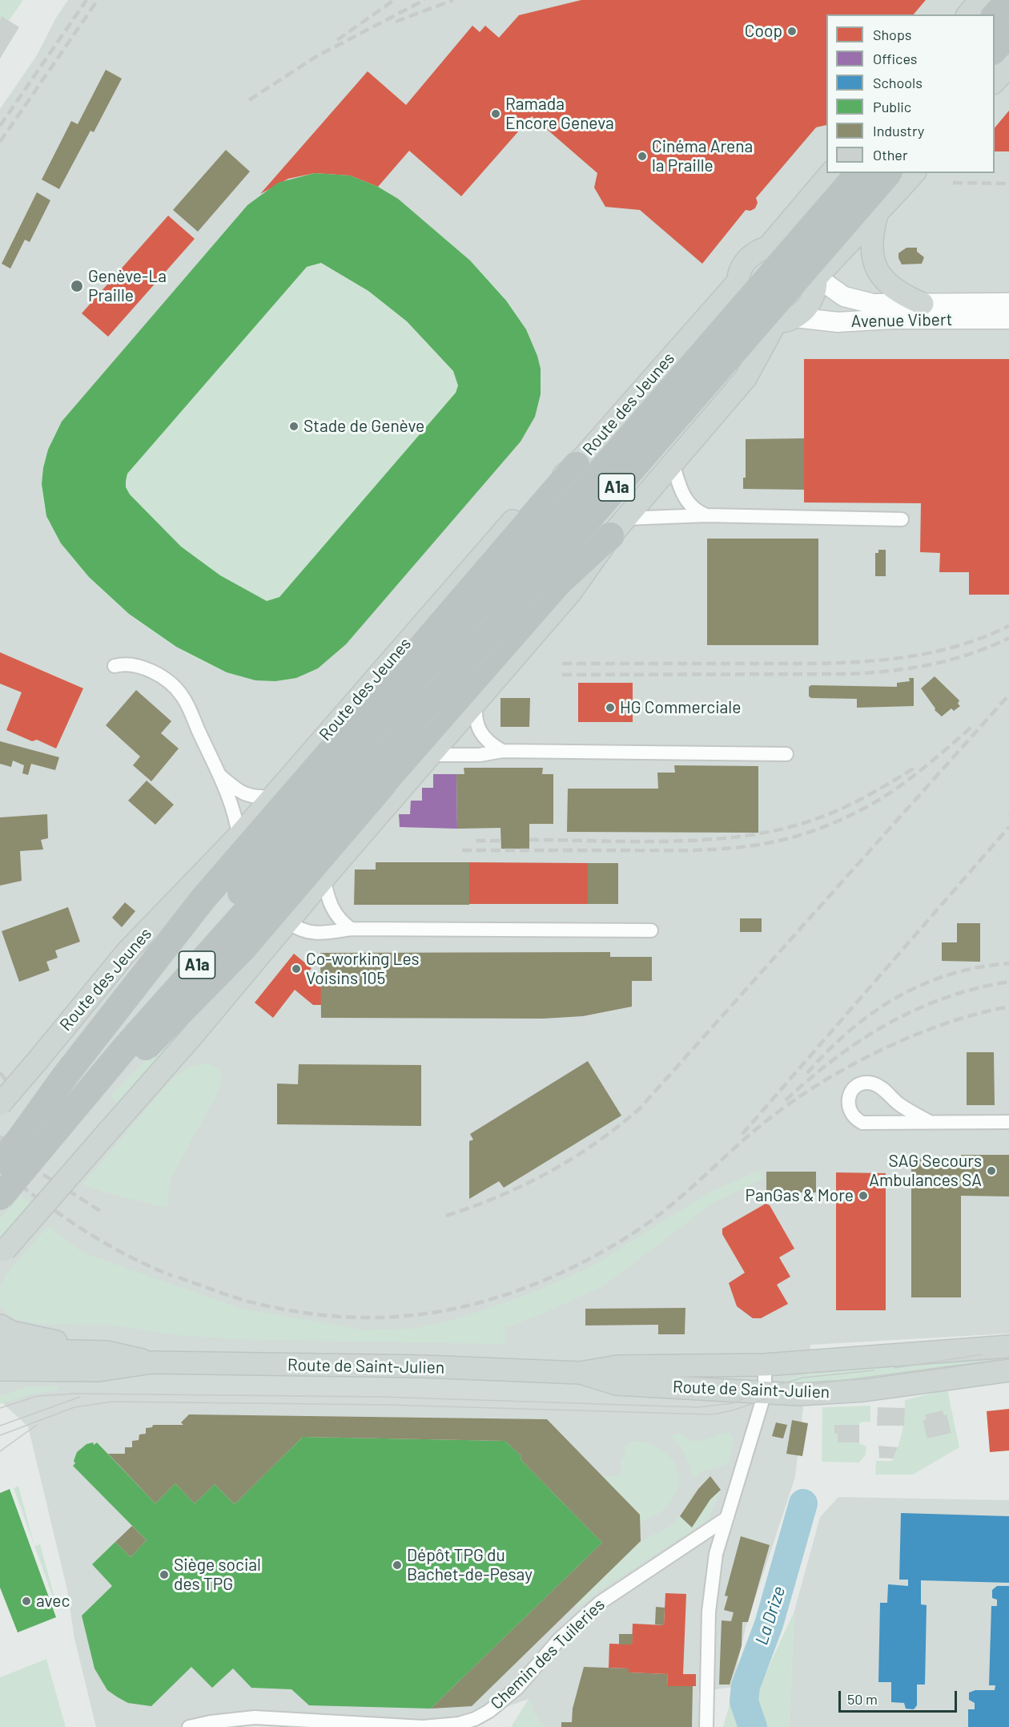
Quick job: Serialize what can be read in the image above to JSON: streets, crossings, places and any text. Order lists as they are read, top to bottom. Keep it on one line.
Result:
{"streets":{"highway":["A1a"],"main road":["Avenue Vibert","Route des Jeunes","Route de Saint-Julien"],"street":["Chemin des Tuileries"]},"crossings":[["Avenue Vibert","Route des Jeunes"]],"water":["La Drize"],"places":["Coop","Ramada Encore Geneva","Cinéma Arena la Praille","Genève-La Praille","Stade de Genève","HG Commerciale","Co-working Les Voisins 105","SAG Secours Ambulances SA","PanGas & More","Dépôt TPG du Bachet-de-Pesay","Siège social des TPG","avec"],"legend":["Shops","Offices","Schools","Public","Industry","Other"],"scale_bar":"50 m"}
